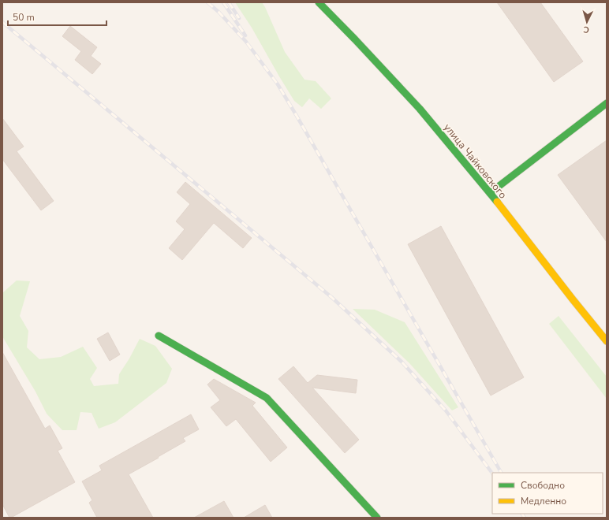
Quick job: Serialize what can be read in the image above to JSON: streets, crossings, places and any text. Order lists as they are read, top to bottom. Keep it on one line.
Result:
{"streets":{"main road":["улица Чайковского"]},"legend":["Свободно","Медленно"],"scale_bar":"50 m","north":"bottom"}
